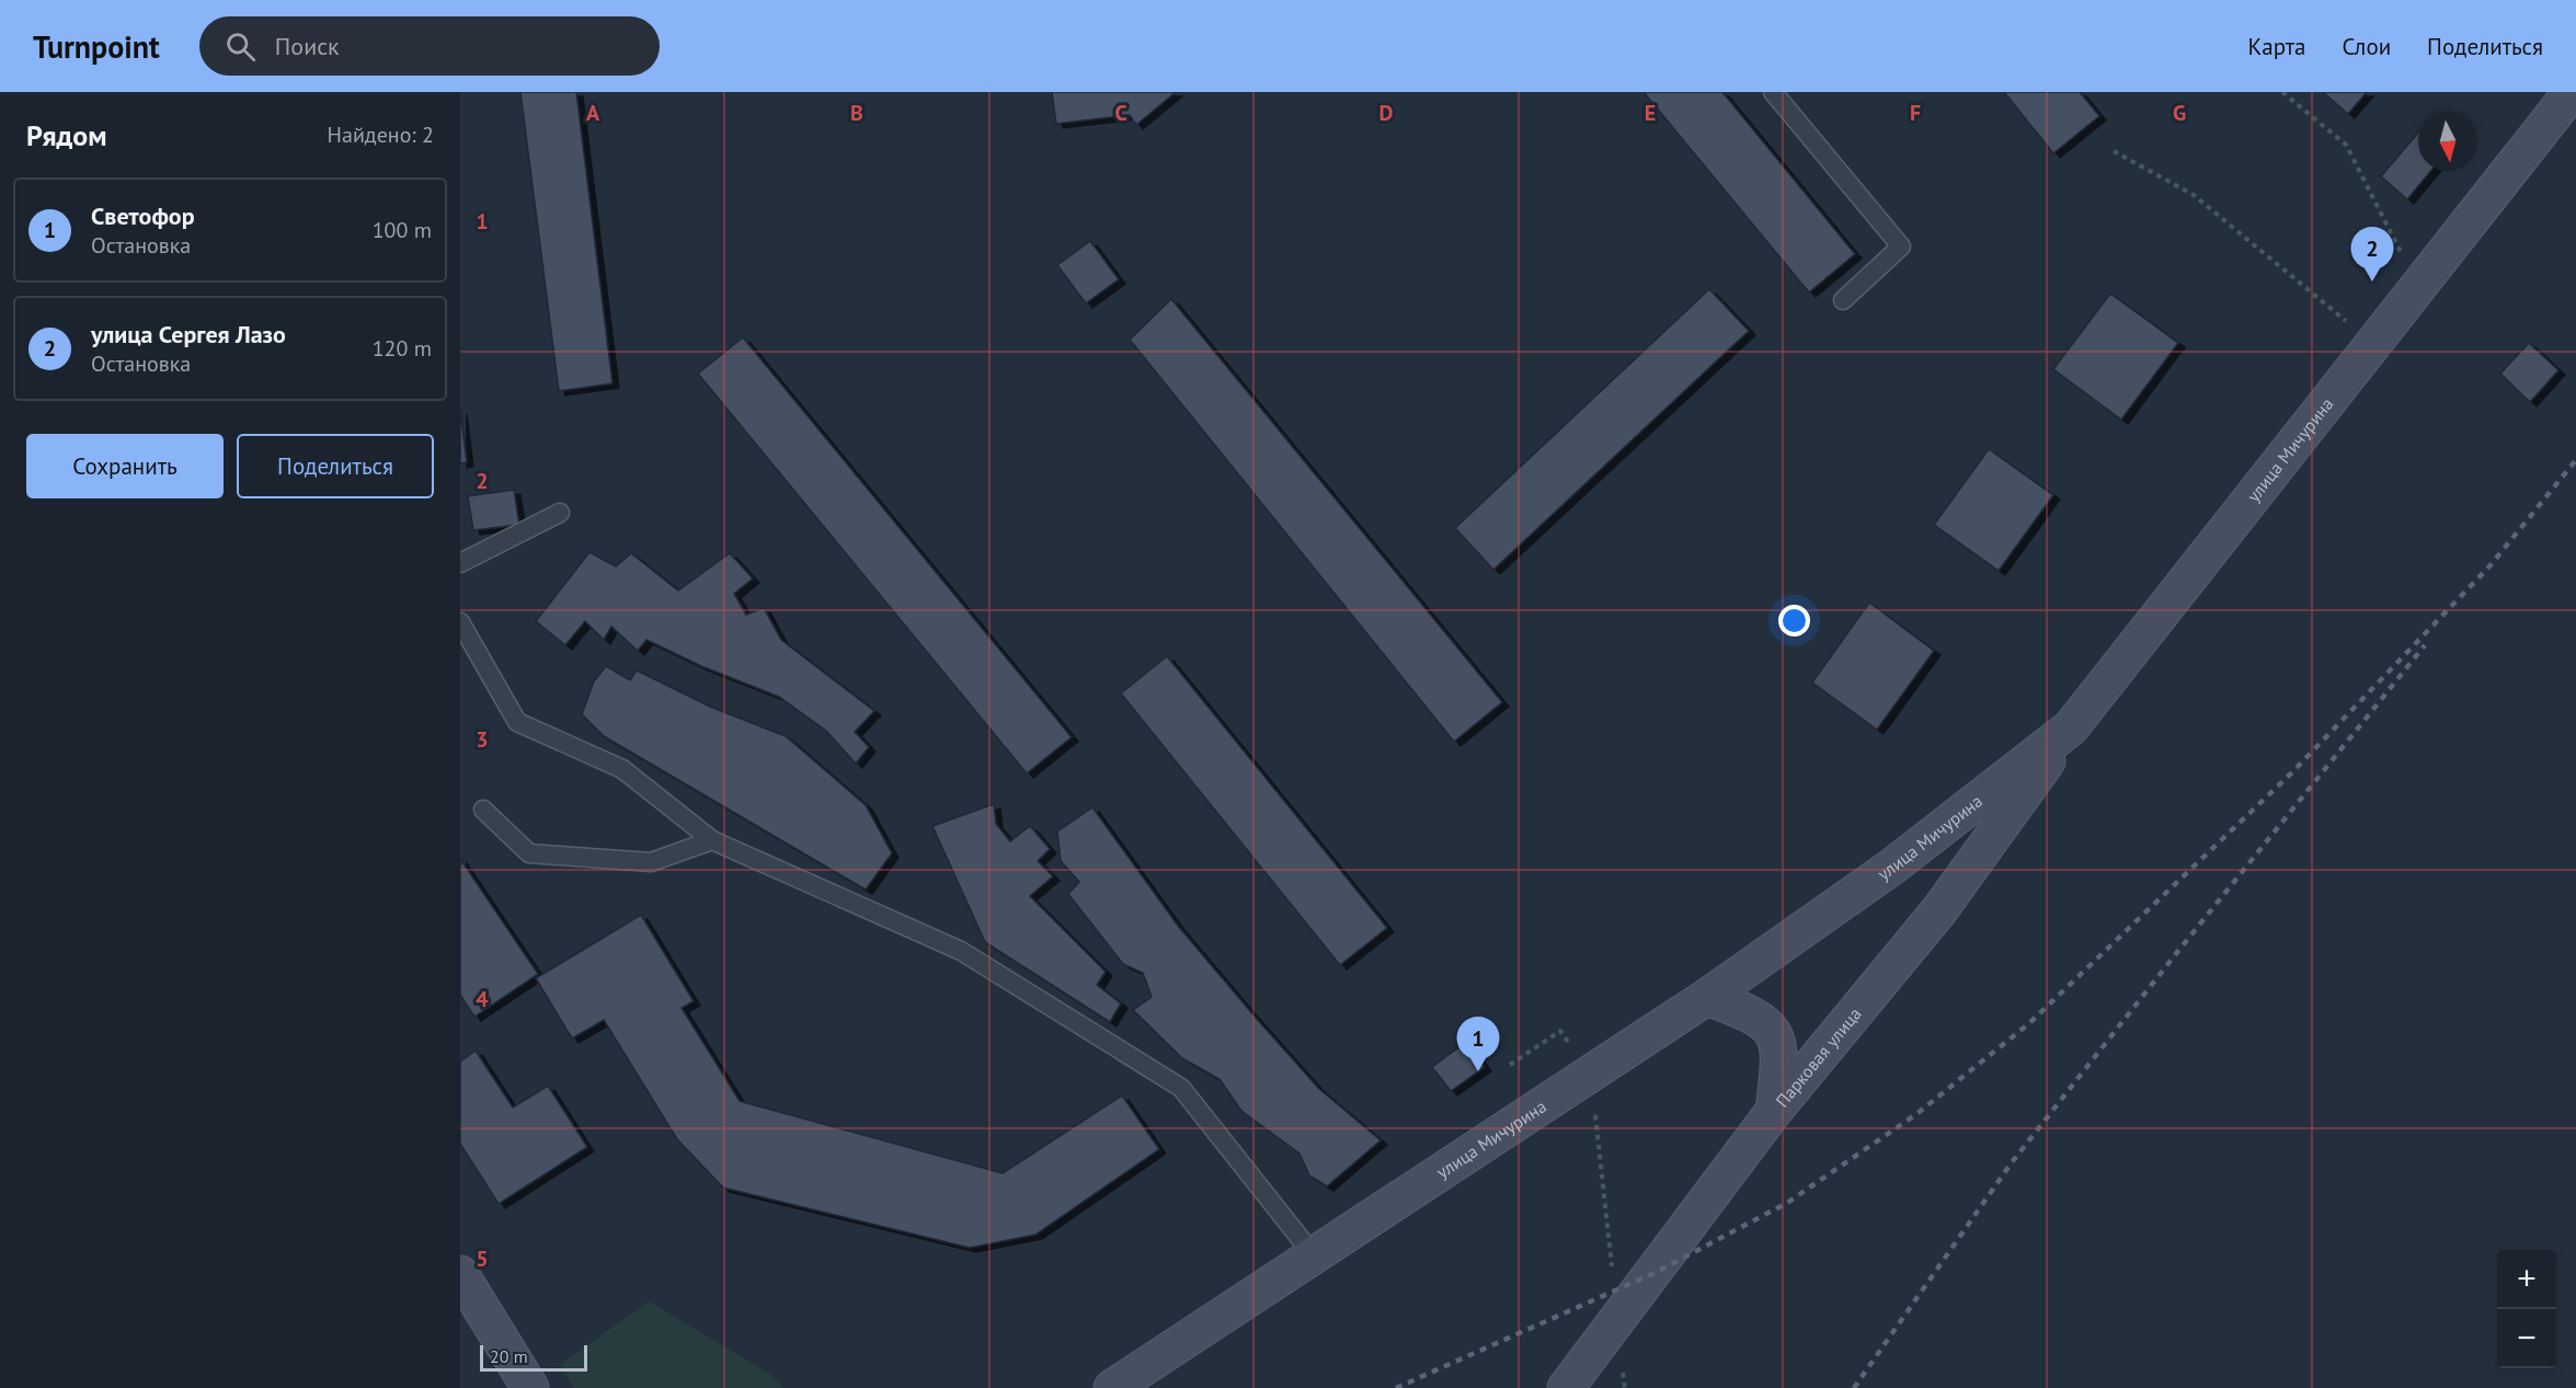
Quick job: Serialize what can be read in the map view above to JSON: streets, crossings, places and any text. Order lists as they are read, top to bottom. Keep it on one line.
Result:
{"streets":{"main road":["улица Мичурина","Парковая улица"]},"crossings":[["улица Мичурина","Парковая улица"]],"scale_bar":"20 m","north":"bottom","page":{"header":"Turnpoint","search":"Поиск","nav":["Карта","Слои","Поделиться"],"heading":["Рядом","Найдено: 2"],"list":[{"mark":"1","name":"Светофор","note":"Остановка","value":"100 m"},{"mark":"2","name":"улица Сергея Лазо","note":"Остановка","value":"120 m"}],"pins":["2","1"],"buttons":["Сохранить","Поделиться"],"map_buttons":["+","−"],"scale":"20 m"},"grid":{"columns":["A","B","C","D","E","F","G"],"rows":["1","2","3","4","5"]}}
